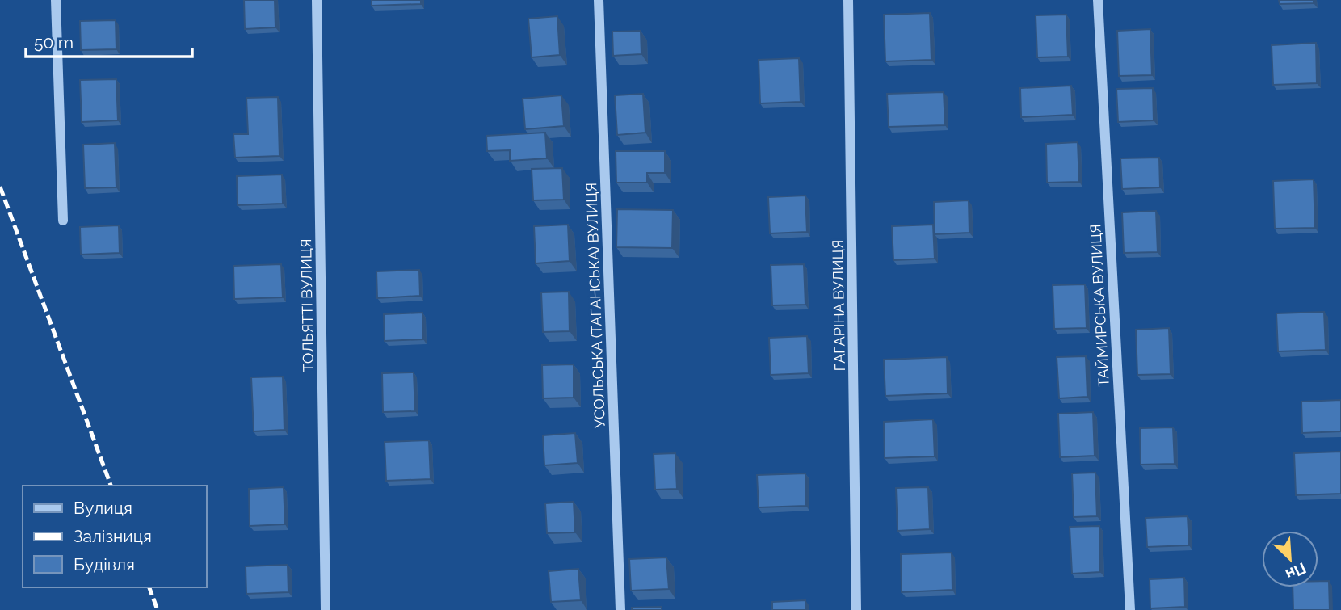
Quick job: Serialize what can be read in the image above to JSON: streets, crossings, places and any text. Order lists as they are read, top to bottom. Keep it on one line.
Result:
{"streets":{"street":["ТОЛЬЯТТІ ВУЛИЦЯ","УСОЛЬСЬКА (ТАГАНСЬКА) ВУЛИЦЯ","ГАГАРІНА ВУЛИЦЯ","ТАЙМИРСЬКА ВУЛИЦЯ"]},"legend":["Вулиця","Залізниця","Будівля"],"scale_bar":"50 m","north":"bottom right"}
